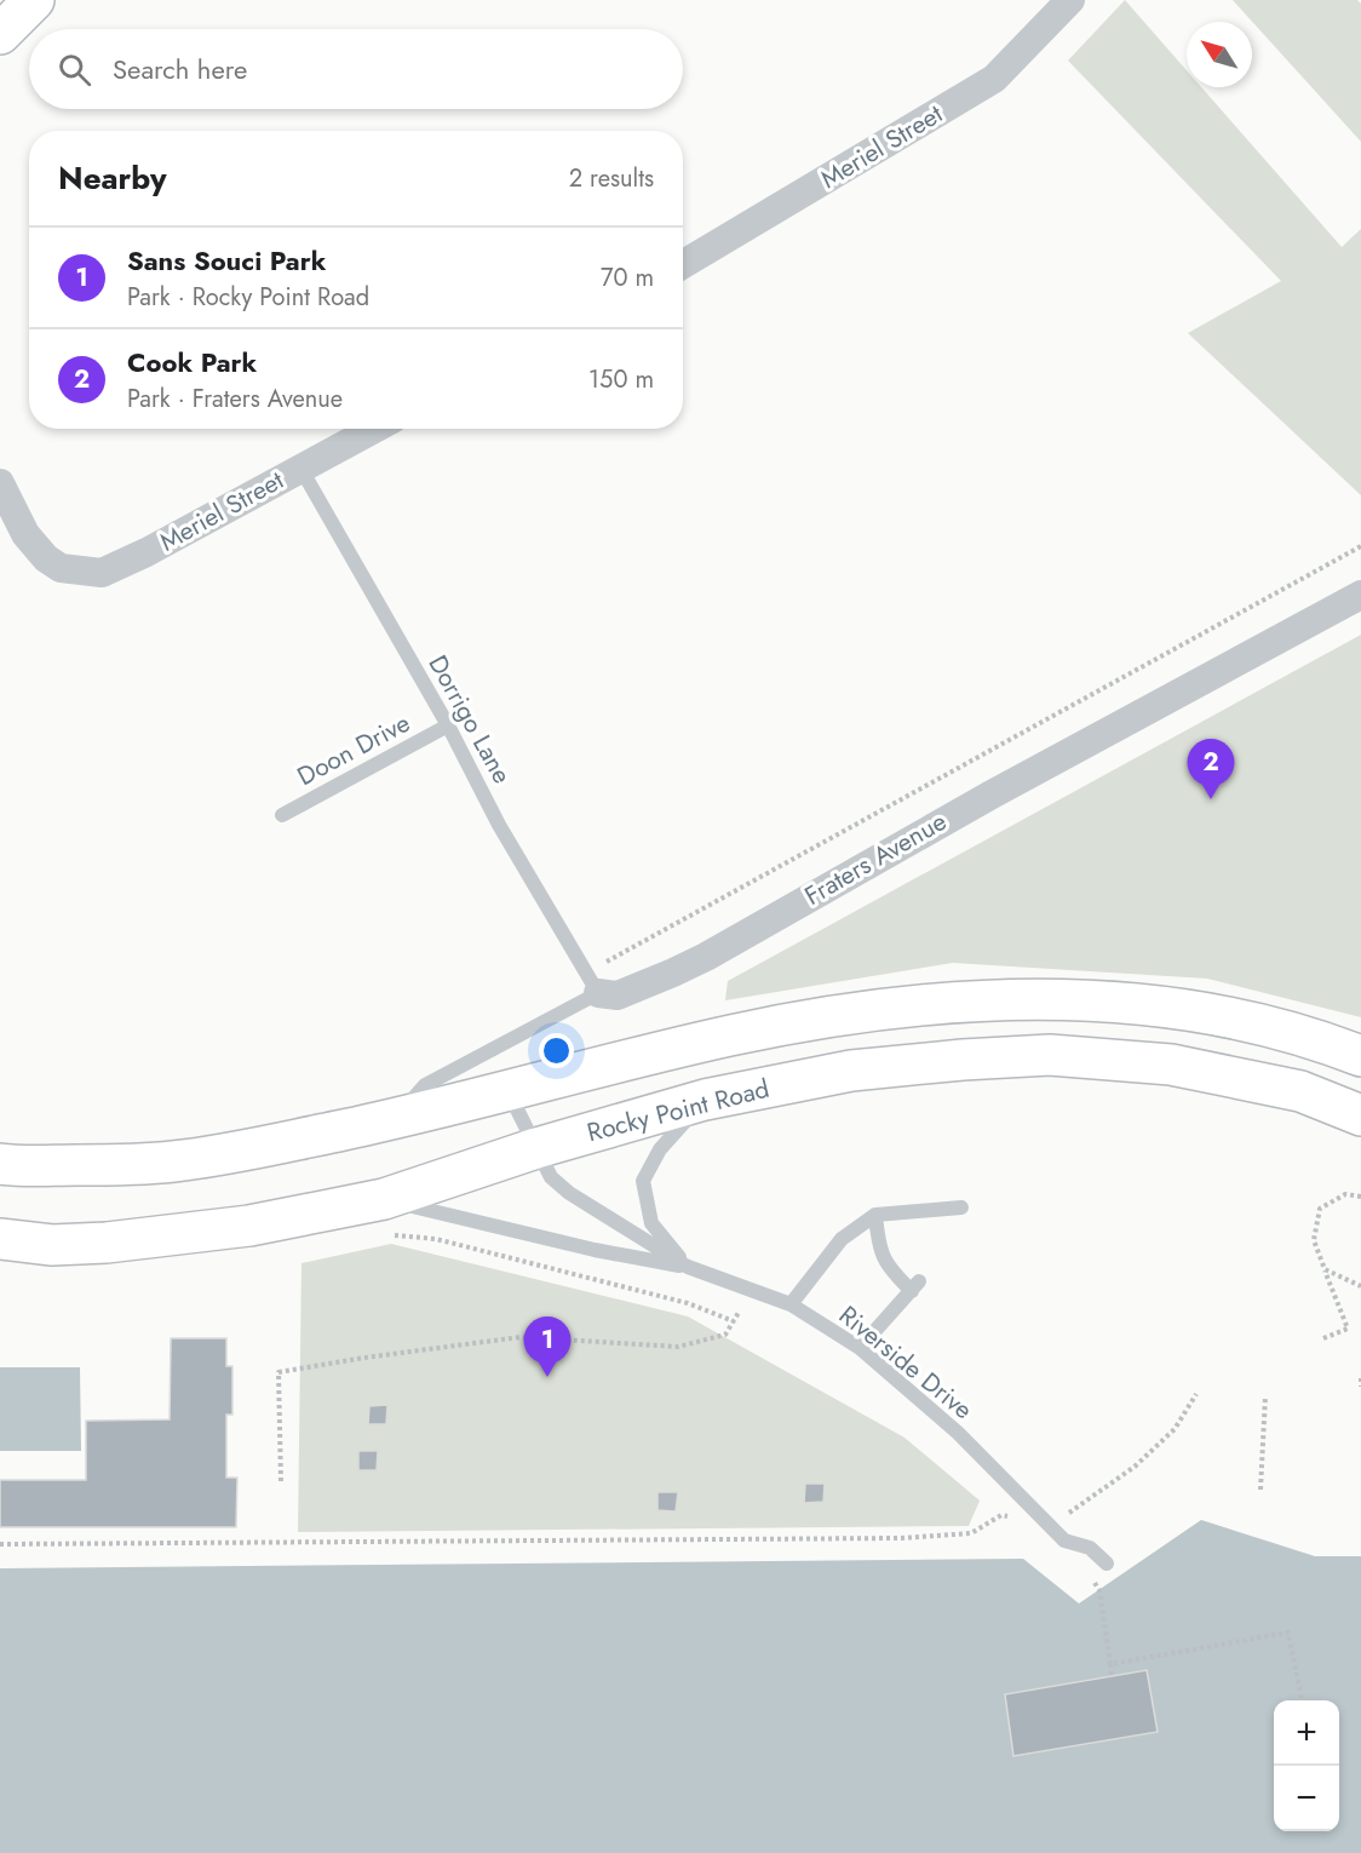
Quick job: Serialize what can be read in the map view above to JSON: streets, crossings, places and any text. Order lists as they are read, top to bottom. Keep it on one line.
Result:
{"streets":{"main road":["Rocky Point Road"],"street":["Meriel Street","Fraters Avenue"],"lane":["Dorrigo Lane","Doon Drive","Riverside Drive"]},"crossings":[["Meriel Street","Dorrigo Lane"],["Dorrigo Lane","Doon Drive"],["Dorrigo Lane","Fraters Avenue"],["Rocky Point Road","Riverside Drive"]],"north":"top left","page":{"search":"Search here","heading":["Nearby","2 results"],"list":[{"mark":"1","name":"Sans Souci Park","note":"Park · Rocky Point Road","value":"70 m"},{"mark":"2","name":"Cook Park","note":"Park · Fraters Avenue","value":"150 m"}],"pins":["2","1"],"map_buttons":["+","−"]}}
